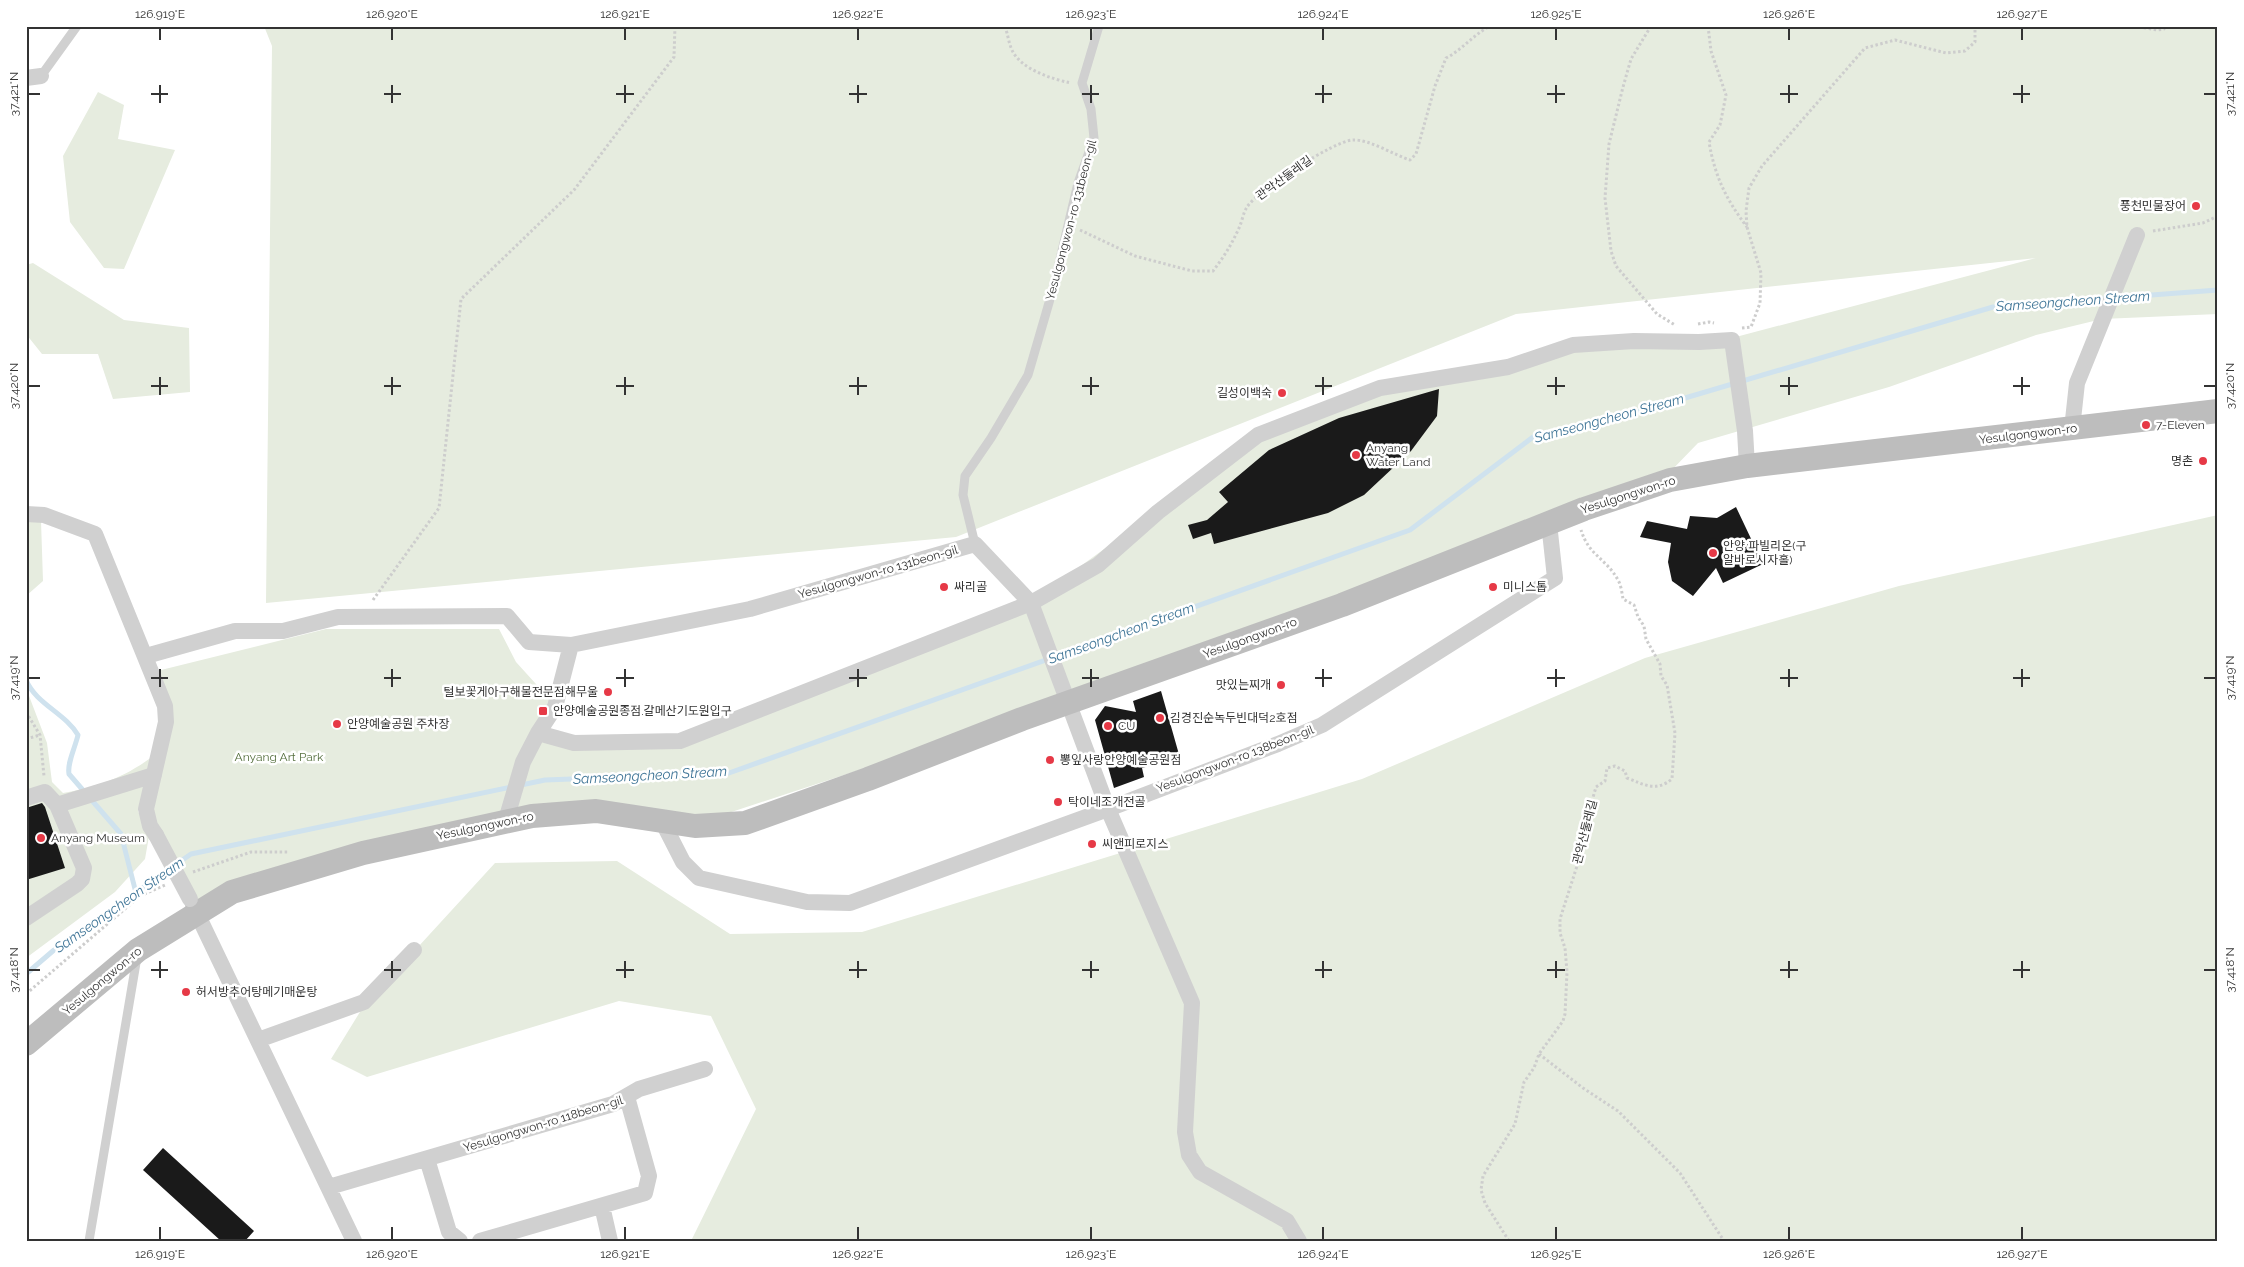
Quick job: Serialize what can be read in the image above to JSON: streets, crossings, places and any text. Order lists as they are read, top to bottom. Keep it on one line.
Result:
{"streets":{"street":["Yesulgongwon-ro 131beon-gil","Yesulgongwon-ro","Yesulgongwon-ro 138beon-gil","Yesulgongwon-ro 118beon-gil"],"path":["관악산둘레길"]},"crossings":[["관악산둘레길","Yesulgongwon-ro 131beon-gil"],["관악산둘레길","Yesulgongwon-ro"],["Yesulgongwon-ro","Yesulgongwon-ro 138beon-gil"]],"water":["Samseongcheon Stream"],"parks":["Anyang Art Park"],"places":{"other":["풍천민물장어","길성이백숙","7-Eleven","Anyang Water Land","명촌","안양 파빌리온(구 알바로시자홀)","싸리골","미니스톱","맛있는찌개","털보꽃게아구해물전문점해무울","김경진순녹두빈대덕2호점","안양예술공원 주차장","CU","뽕잎사랑안양예술공원점","탁이네조개전골","Anyang Museum","씨앤피로지스","허서방추어탕메기매운탕"],"transit":["안양예술공원종점.갈메산기도원입구"]},"coordinates":["126.919°E","126.920°E","126.921°E","126.922°E","126.923°E","126.924°E","126.925°E","126.926°E","126.927°E","37.421°N","37.420°N","37.419°N","37.418°N"]}
